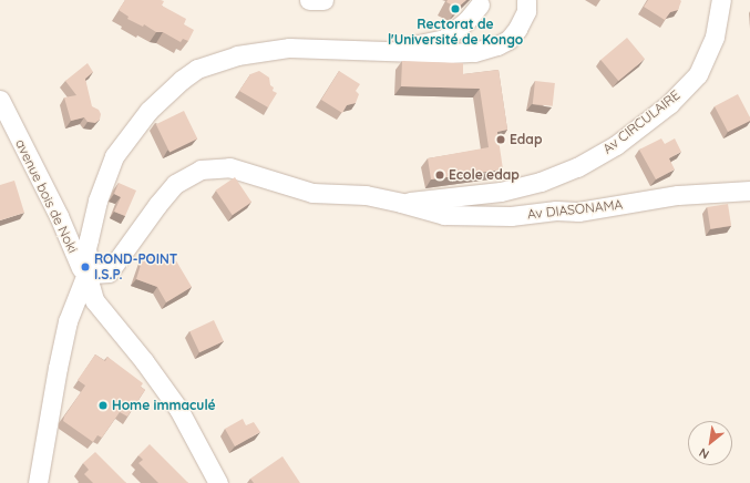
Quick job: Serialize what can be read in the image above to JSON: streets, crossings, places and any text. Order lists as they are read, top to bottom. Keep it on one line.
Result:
{"streets":{"street":["Av CIRCULAIRE","avenue bois de Noki","Av DIASONAMA"]},"crossings":[["Av CIRCULAIRE","Av DIASONAMA"],["avenue bois de Noki","Av DIASONAMA"]],"places":["Rectorat de l'Université de Kongo","Edap","Ecole edap","ROND-POINT I.S.P.","Home immaculé"],"north":"bottom left"}
